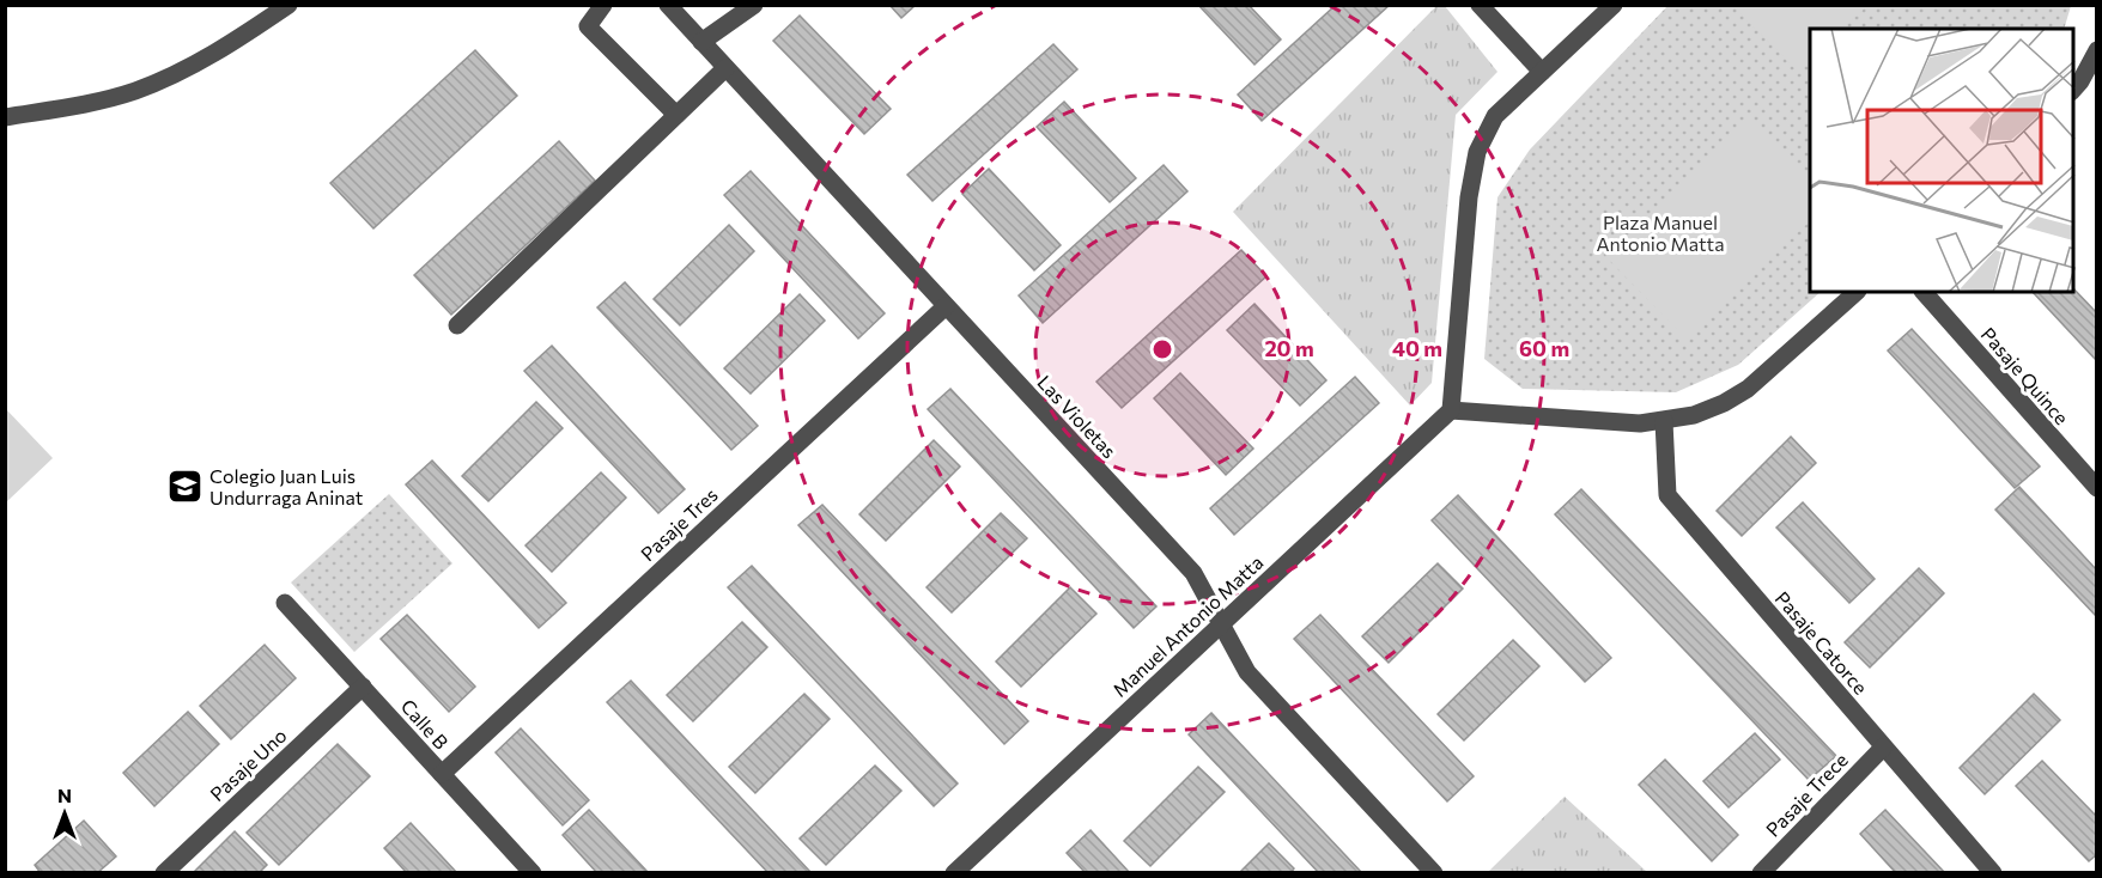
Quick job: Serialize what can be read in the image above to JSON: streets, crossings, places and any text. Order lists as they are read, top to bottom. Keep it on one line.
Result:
{"streets":{"street":["Pasaje Quince","Las Violetas","Pasaje Tres","Manuel Antonio Matta","Pasaje Catorce","Calle B","Pasaje Uno","Pasaje Trece"]},"crossings":[["Las Violetas","Pasaje Tres"],["Las Violetas","Manuel Antonio Matta"],["Pasaje Tres","Calle B"],["Pasaje Catorce","Pasaje Trece"],["Calle B","Pasaje Uno"]],"parks":["Plaza Manuel Antonio Matta"],"places":{"school or university":["Colegio Juan Luis Undurraga Aninat"]},"north":"top","rings":["20 m","40 m","60 m"]}
